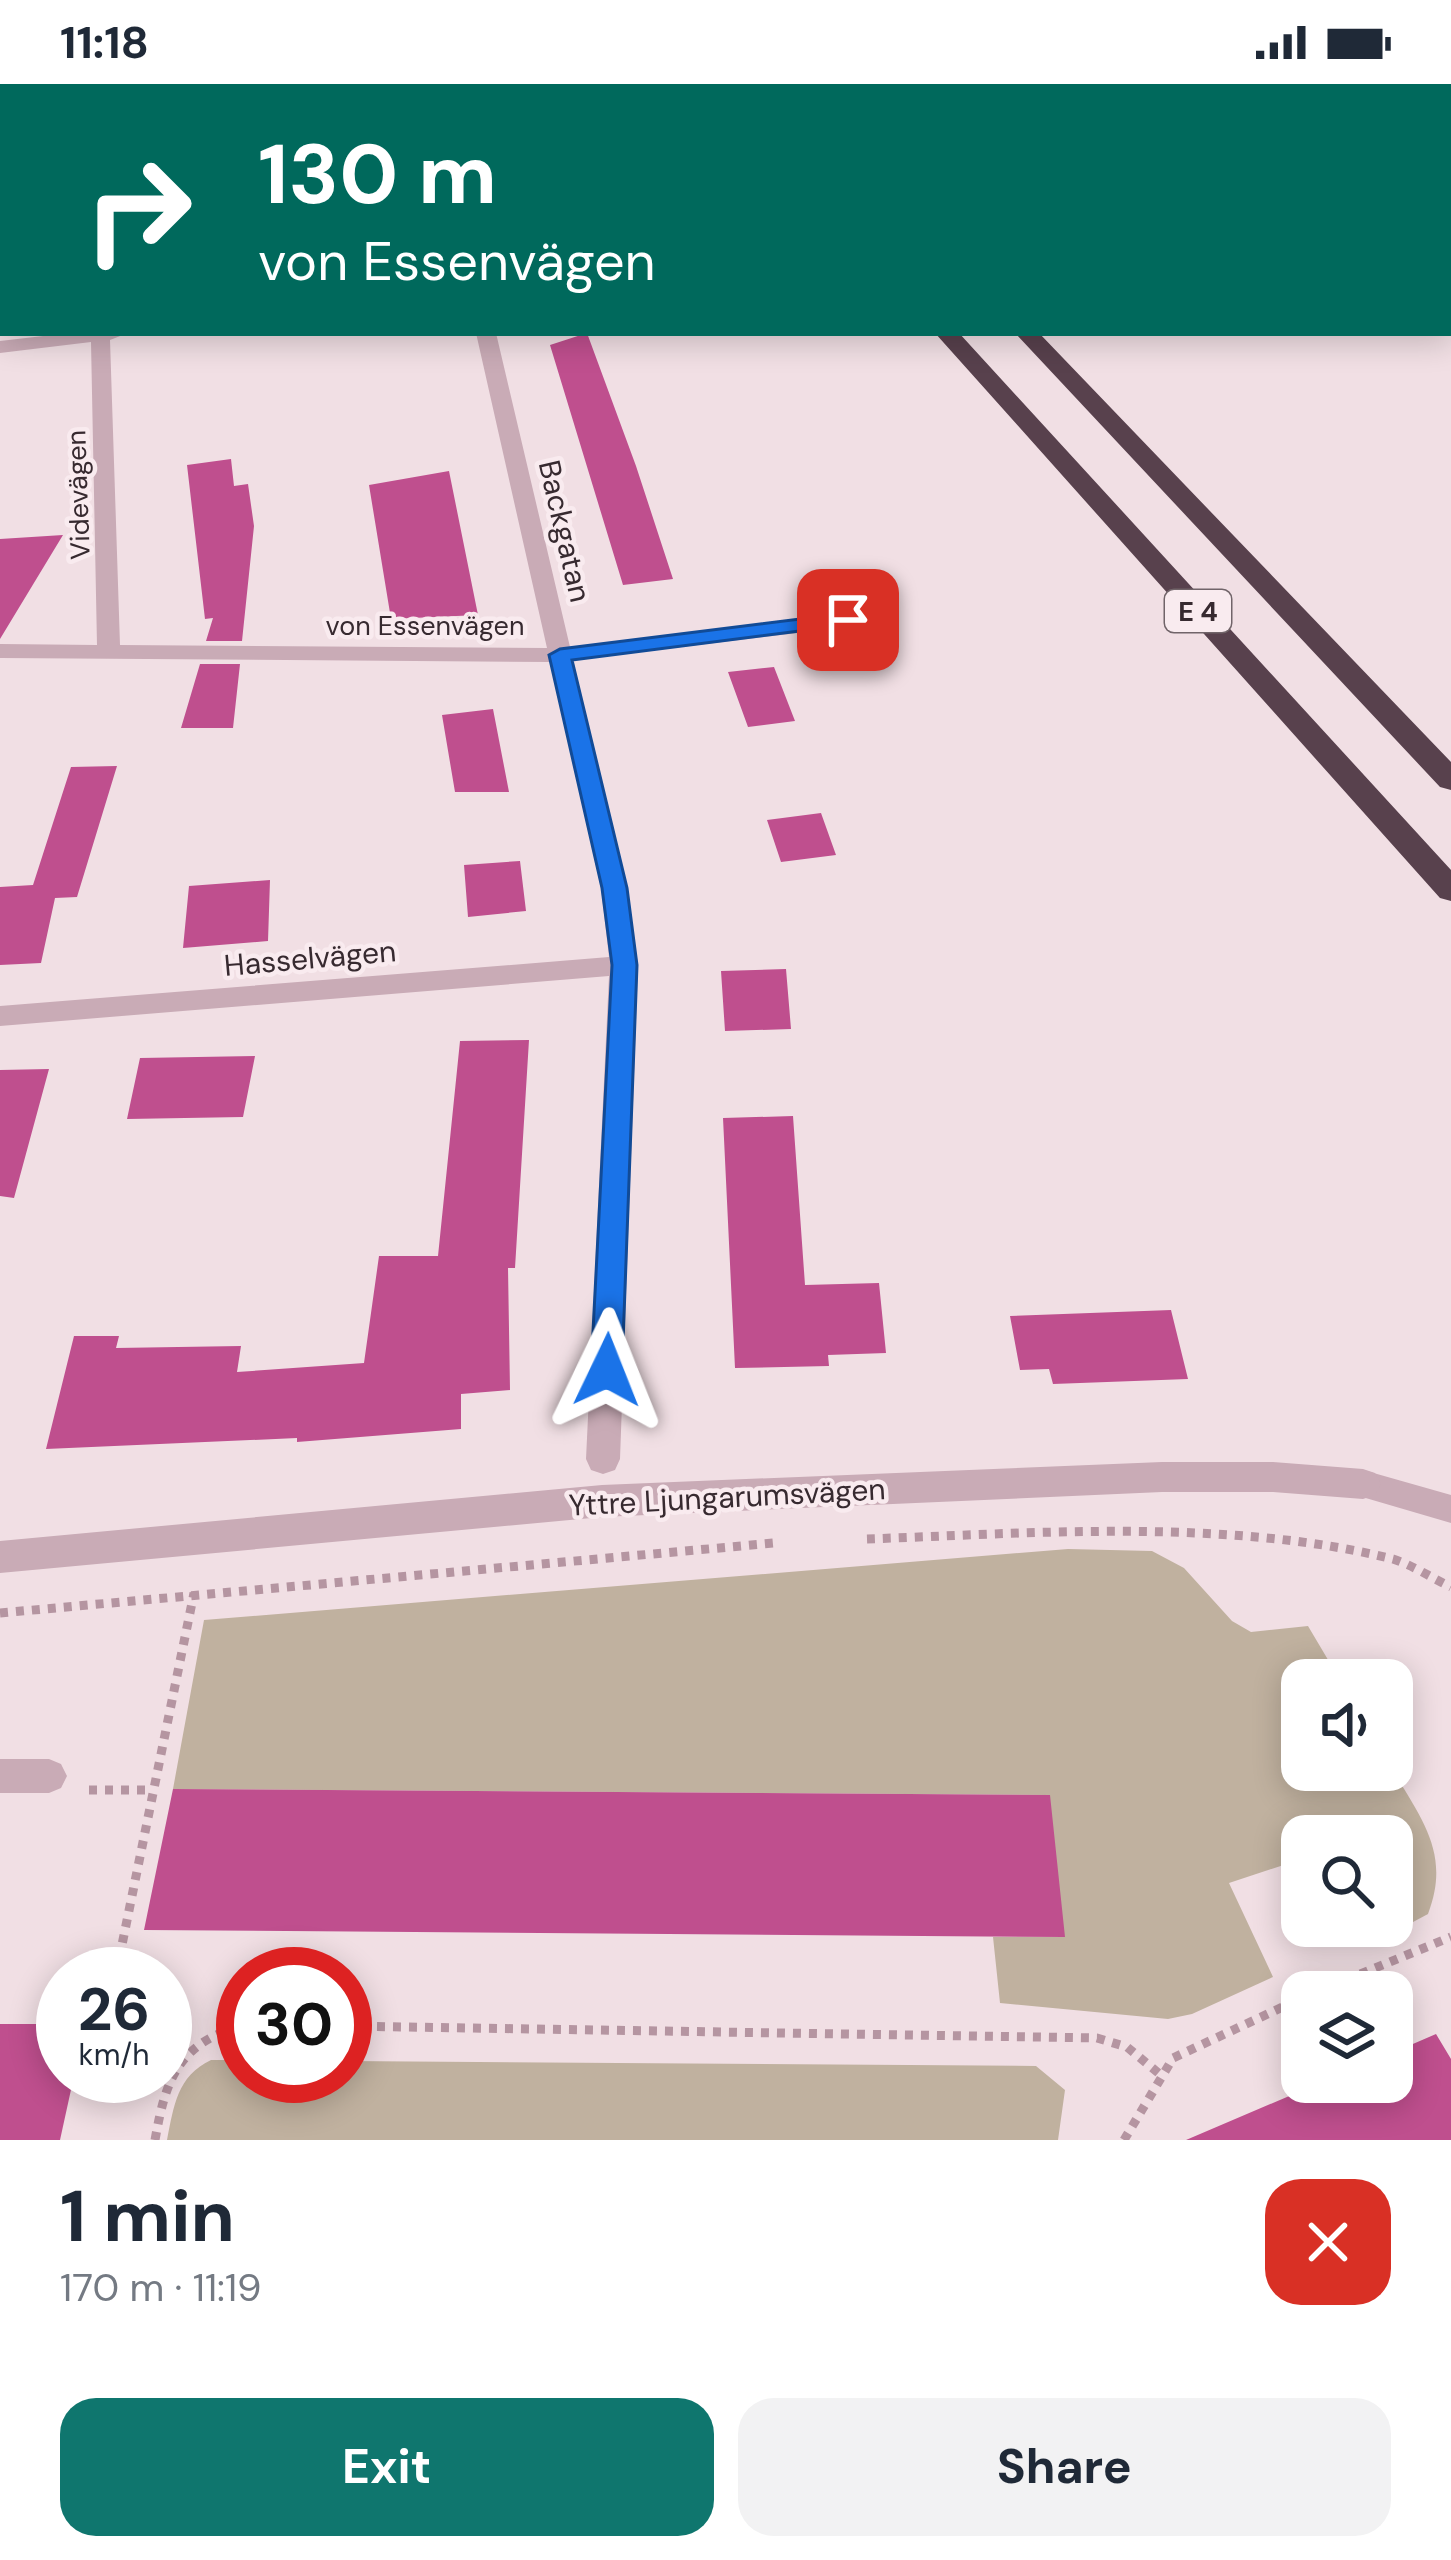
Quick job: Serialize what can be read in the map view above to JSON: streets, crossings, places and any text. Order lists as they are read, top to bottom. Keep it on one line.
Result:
{"streets":{"highway":["E 4"],"street":["Videvägen","Backgatan","von Essenvägen","Hasselvägen","Yttre Ljungarumsvägen"]},"crossings":[["Videvägen","von Essenvägen"],["Backgatan","von Essenvägen"],["Backgatan","Hasselvägen"]],"page":{"status":"11:18","turn":["130 m","von Essenvägen"],"speed":"26 km/h","limit":"30","heading":["1 min","170 m · 11:19"],"buttons":["Exit","Share"]}}
